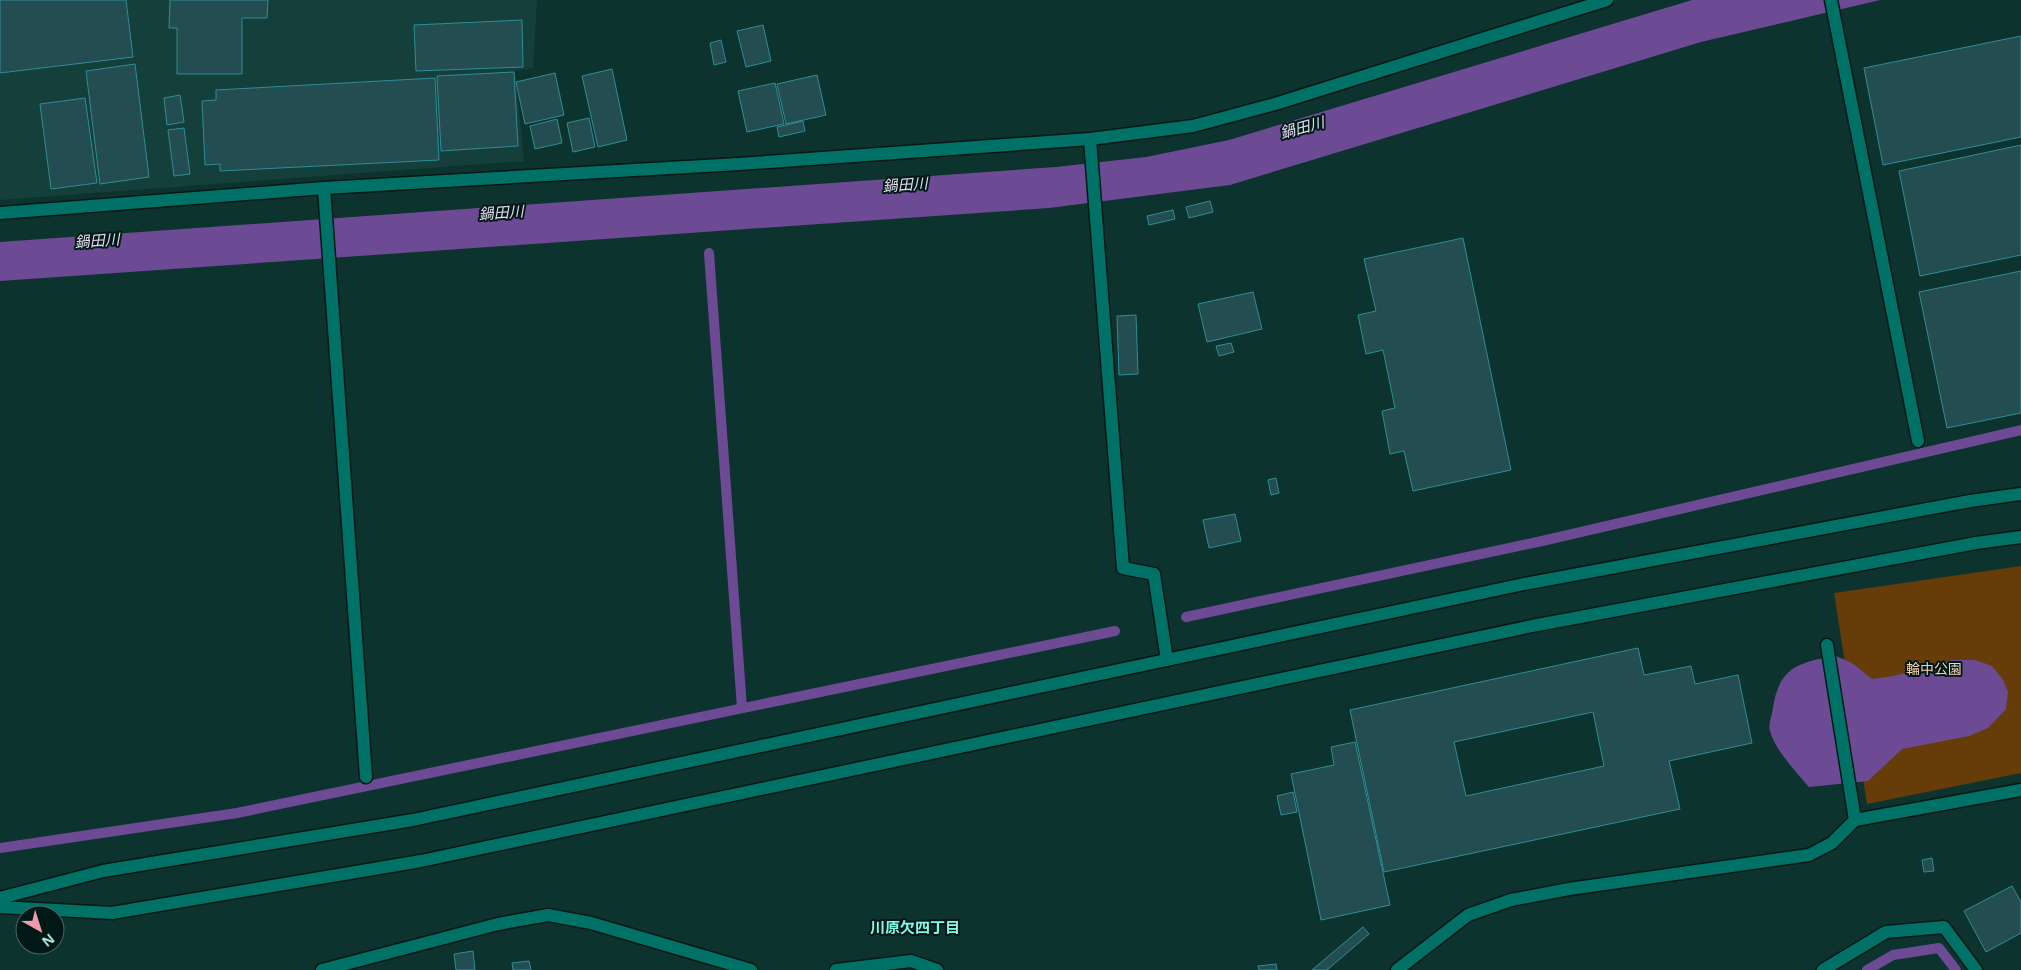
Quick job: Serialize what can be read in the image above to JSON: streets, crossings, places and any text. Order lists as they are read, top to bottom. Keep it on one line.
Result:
{"districts":["川原欠四丁目"],"water":["鍋田川"],"parks":["輪中公園"],"north":"bottom right"}
